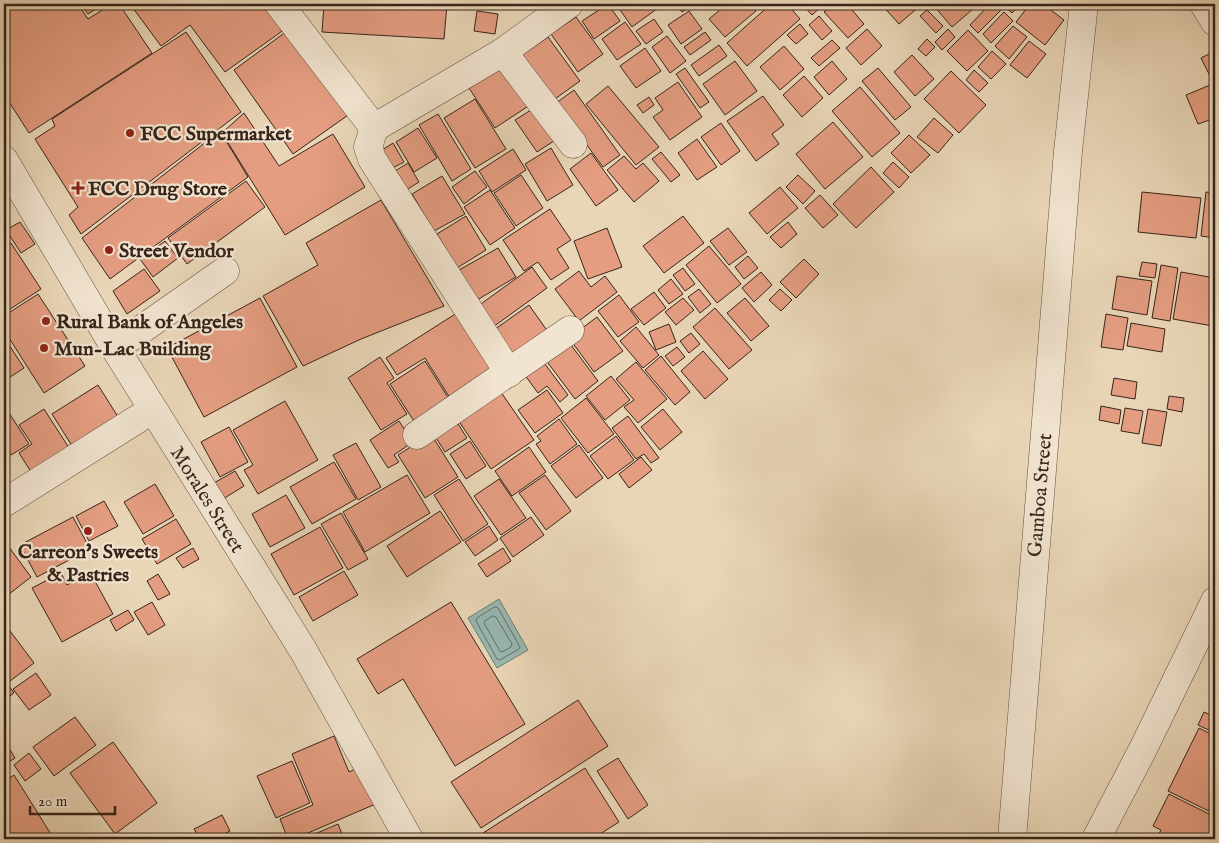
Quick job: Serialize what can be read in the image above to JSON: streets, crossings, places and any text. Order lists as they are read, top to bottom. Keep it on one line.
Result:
{"streets":{"street":["Gamboa Street","Morales Street"]},"places":{"other":["FCC Supermarket","Street Vendor","Rural Bank of Angeles","Mun-Lac Building","Carreon's Sweets & Pastries"],"health":["FCC Drug Store"]},"scale_bar":"20 m"}
